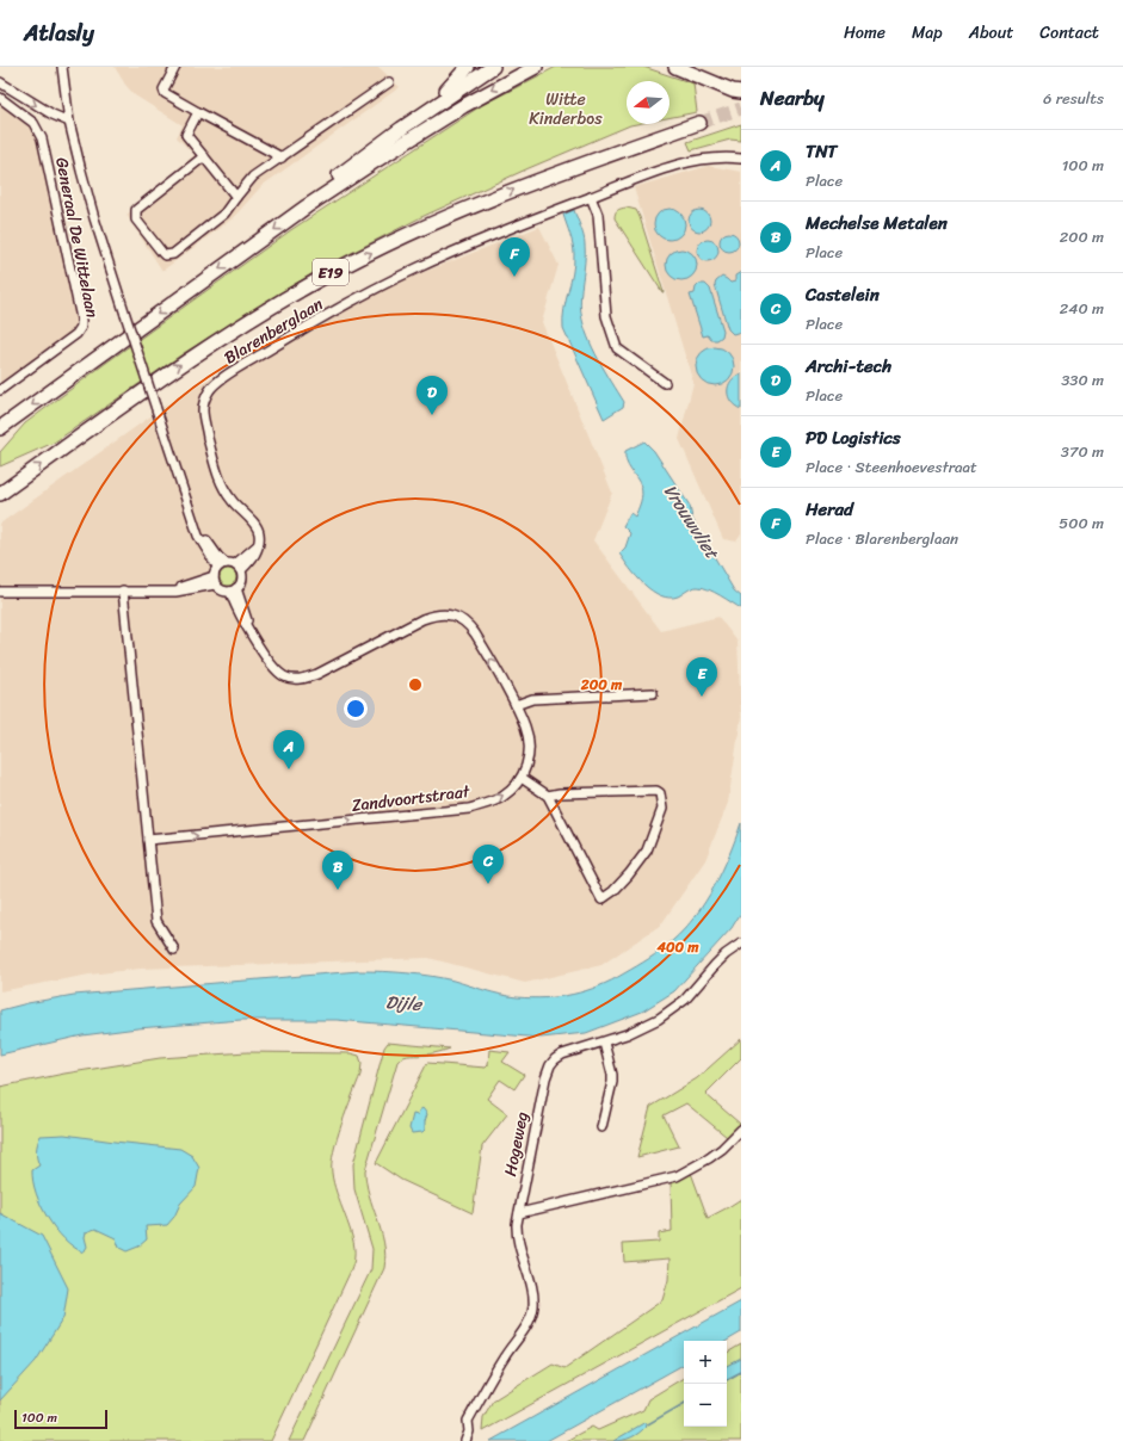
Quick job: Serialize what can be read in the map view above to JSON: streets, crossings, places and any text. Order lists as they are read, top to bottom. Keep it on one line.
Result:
{"streets":{"highway":["E19"],"street":["Generaal De Wittelaan","Blarenberglaan","Zandvoortstraat","Hogeweg"]},"crossings":[["Blarenberglaan","Zandvoortstraat"]],"water":["Vrouwvliet","Dijle"],"parks":["Witte Kinderbos"],"scale_bar":"100 m","north":"left","page":{"header":"Atlasly","nav":["Home","Map","About","Contact"],"heading":["Nearby","6 results"],"list":[{"mark":"A","name":"TNT","note":"Place","value":"100 m"},{"mark":"B","name":"Mechelse Metalen","note":"Place","value":"200 m"},{"mark":"C","name":"Castelein","note":"Place","value":"240 m"},{"mark":"D","name":"Archi-tech","note":"Place","value":"330 m"},{"mark":"E","name":"PD Logistics","note":"Place · Steenhoevestraat","value":"370 m"},{"mark":"F","name":"Herad","note":"Place · Blarenberglaan","value":"500 m"}],"pins":["F","D","E","A","C","B"],"map_buttons":["+","−"],"scale":"100 m"},"rings":["200 m","400 m"]}
